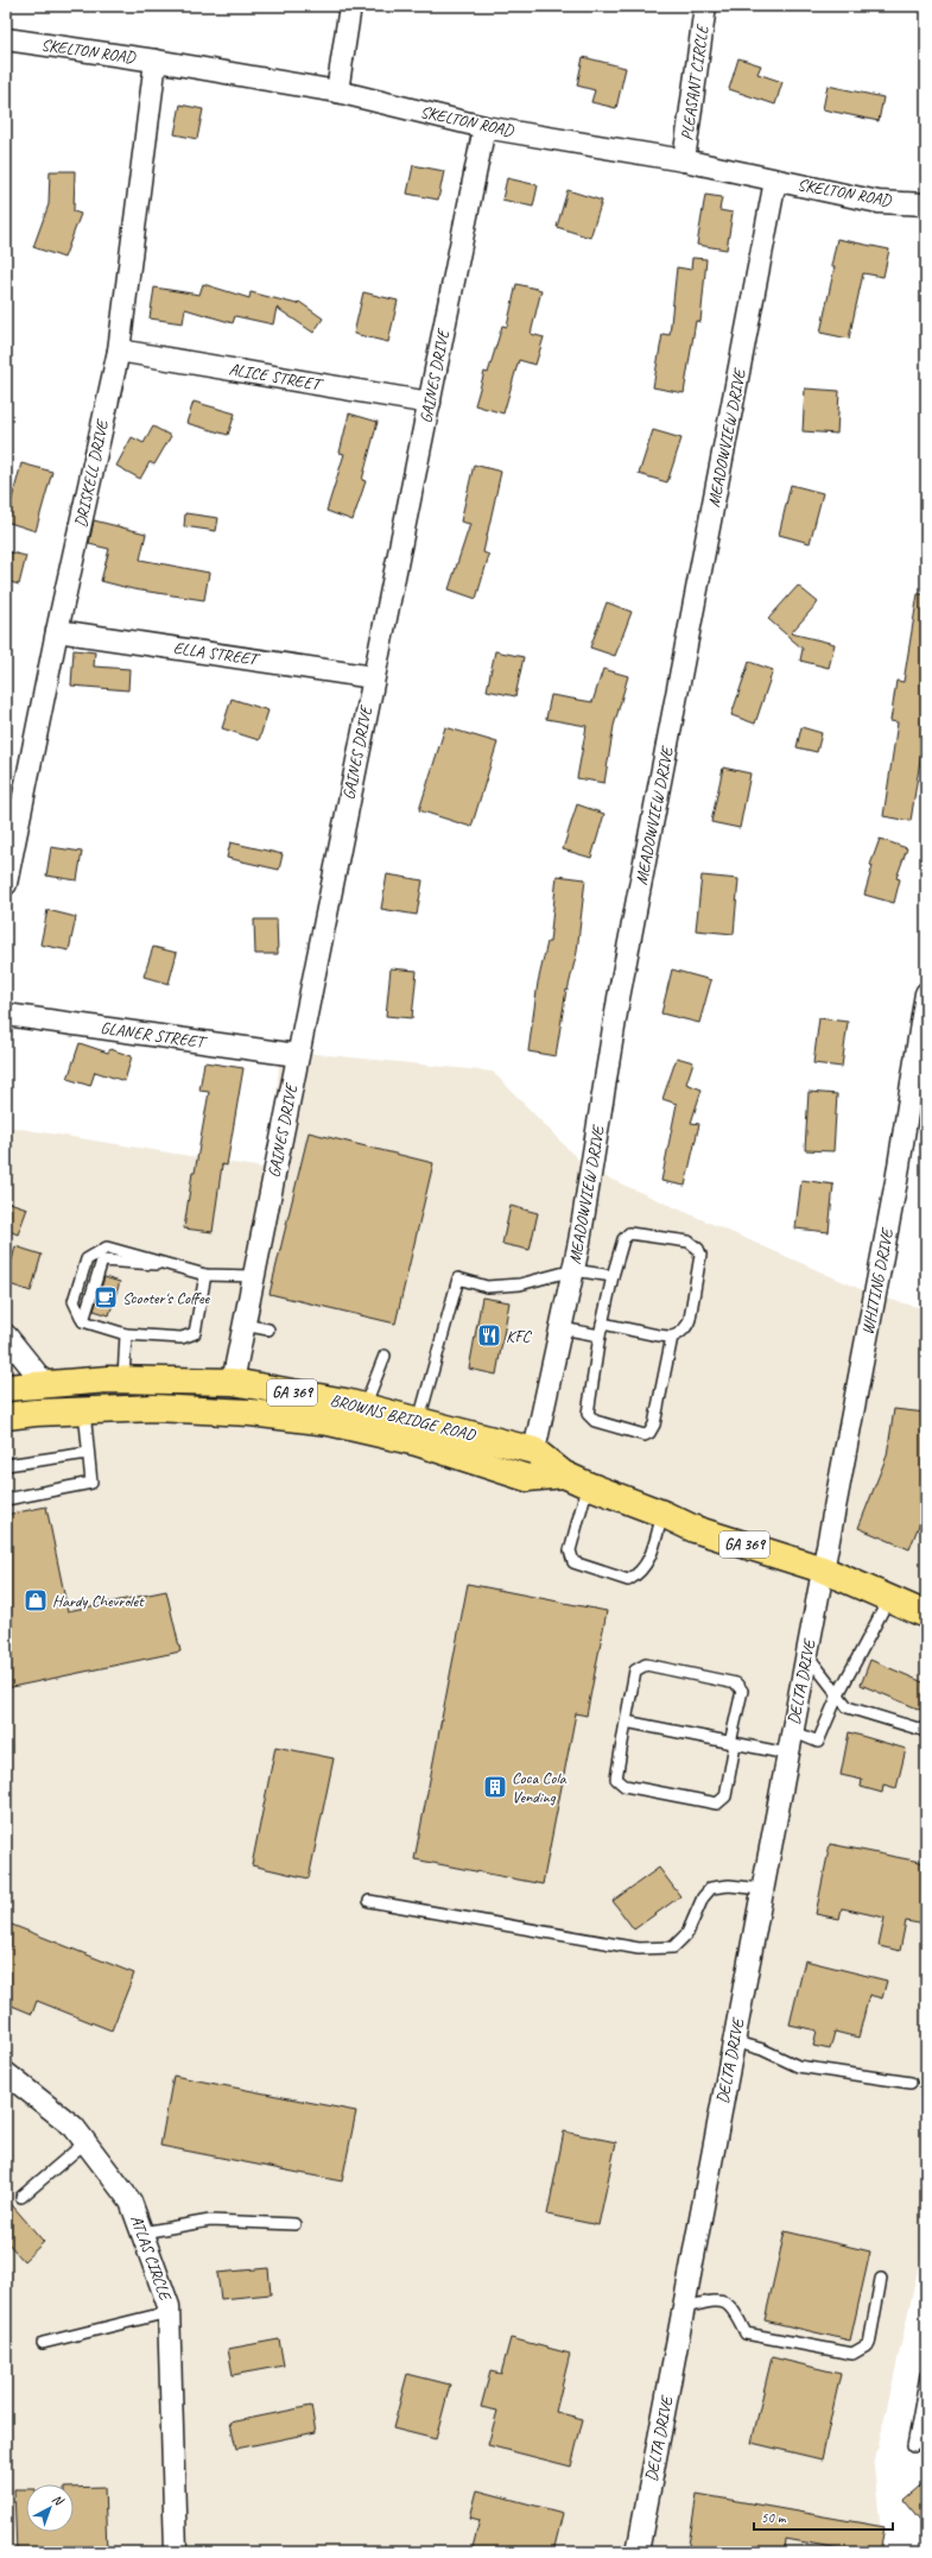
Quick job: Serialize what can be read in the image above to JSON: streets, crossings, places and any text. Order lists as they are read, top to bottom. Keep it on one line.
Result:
{"streets":{"main road":["GA 369","BROWNS BRIDGE ROAD"],"street":["SKELTON ROAD","PLEASANT CIRCLE","ALICE STREET","GAINES DRIVE","MEADOWVIEW DRIVE","DRISKELL DRIVE","ELLA STREET","GLANER STREET","WHITING DRIVE","DELTA DRIVE","ATLAS CIRCLE"]},"crossings":[["SKELTON ROAD","PLEASANT CIRCLE"],["SKELTON ROAD","GAINES DRIVE"],["SKELTON ROAD","MEADOWVIEW DRIVE"],["SKELTON ROAD","DRISKELL DRIVE"],["ALICE STREET","GAINES DRIVE"],["ALICE STREET","DRISKELL DRIVE"],["GAINES DRIVE","ELLA STREET"],["GAINES DRIVE","GLANER STREET"],["GAINES DRIVE","BROWNS BRIDGE ROAD"],["MEADOWVIEW DRIVE","BROWNS BRIDGE ROAD"],["DRISKELL DRIVE","ELLA STREET"],["WHITING DRIVE","BROWNS BRIDGE ROAD"],["WHITING DRIVE","DELTA DRIVE"],["BROWNS BRIDGE ROAD","DELTA DRIVE"]],"places":{"cafe":["Scooter's Coffee"],"restaurant":["KFC"],"shop":["Hardy Chevrolet"],"building":["Coca Cola Vending"]},"scale_bar":"50 m","north":"top right"}
